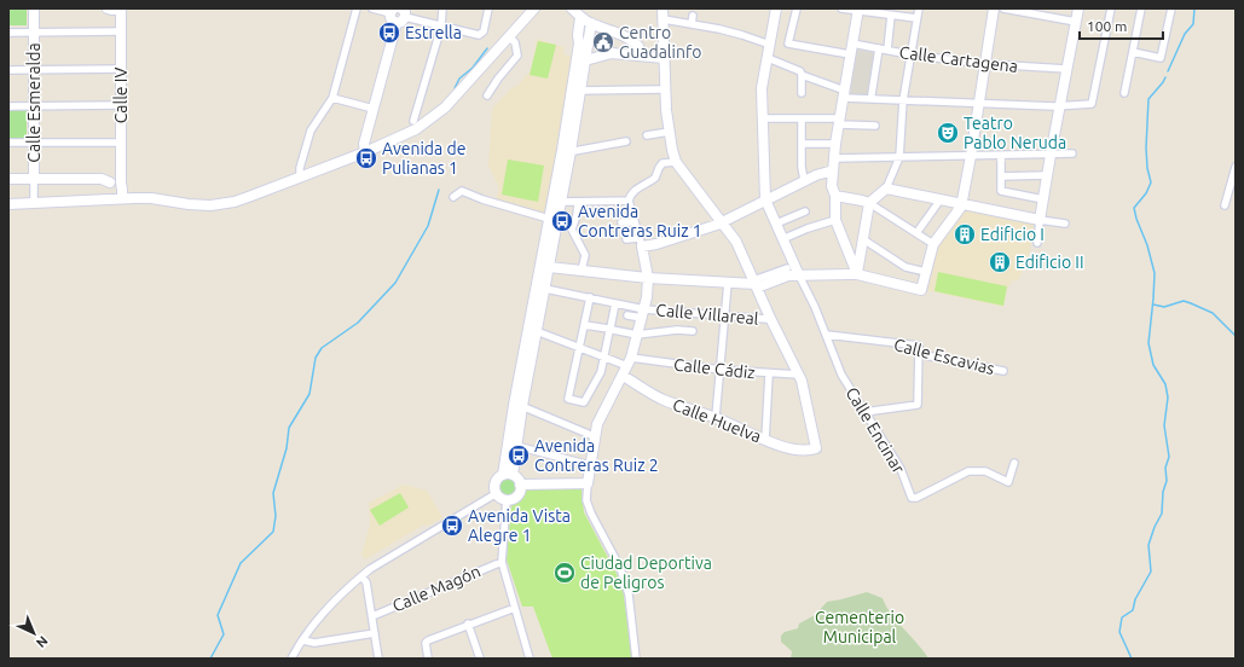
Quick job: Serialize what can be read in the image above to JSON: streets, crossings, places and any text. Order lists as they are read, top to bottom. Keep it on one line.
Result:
{"streets":{"street":["Calle Cartagena","Calle IV","Calle Esmeralda","Calle Villareal","Calle Escavias","Calle Cádiz","Calle Huelva","Calle Encinar","Calle Magón"]},"crossings":[["Calle Escavias","Calle Encinar"],["Calle Cádiz","Calle Huelva"]],"parks":["Cementerio Municipal"],"places":{"bus stop":["Estrella","Avenida de Pulianas 1","Avenida Contreras Ruiz 1","Avenida Contreras Ruiz 2","Avenida Vista Alegre 1"],"public building":["Centro Guadalinfo"],"theatre":["Teatro Pablo Neruda"],"building":["Edificio I","Edificio II"],"sports":["Ciudad Deportiva de Peligros"]},"scale_bar":"100 m","north":"bottom right"}
